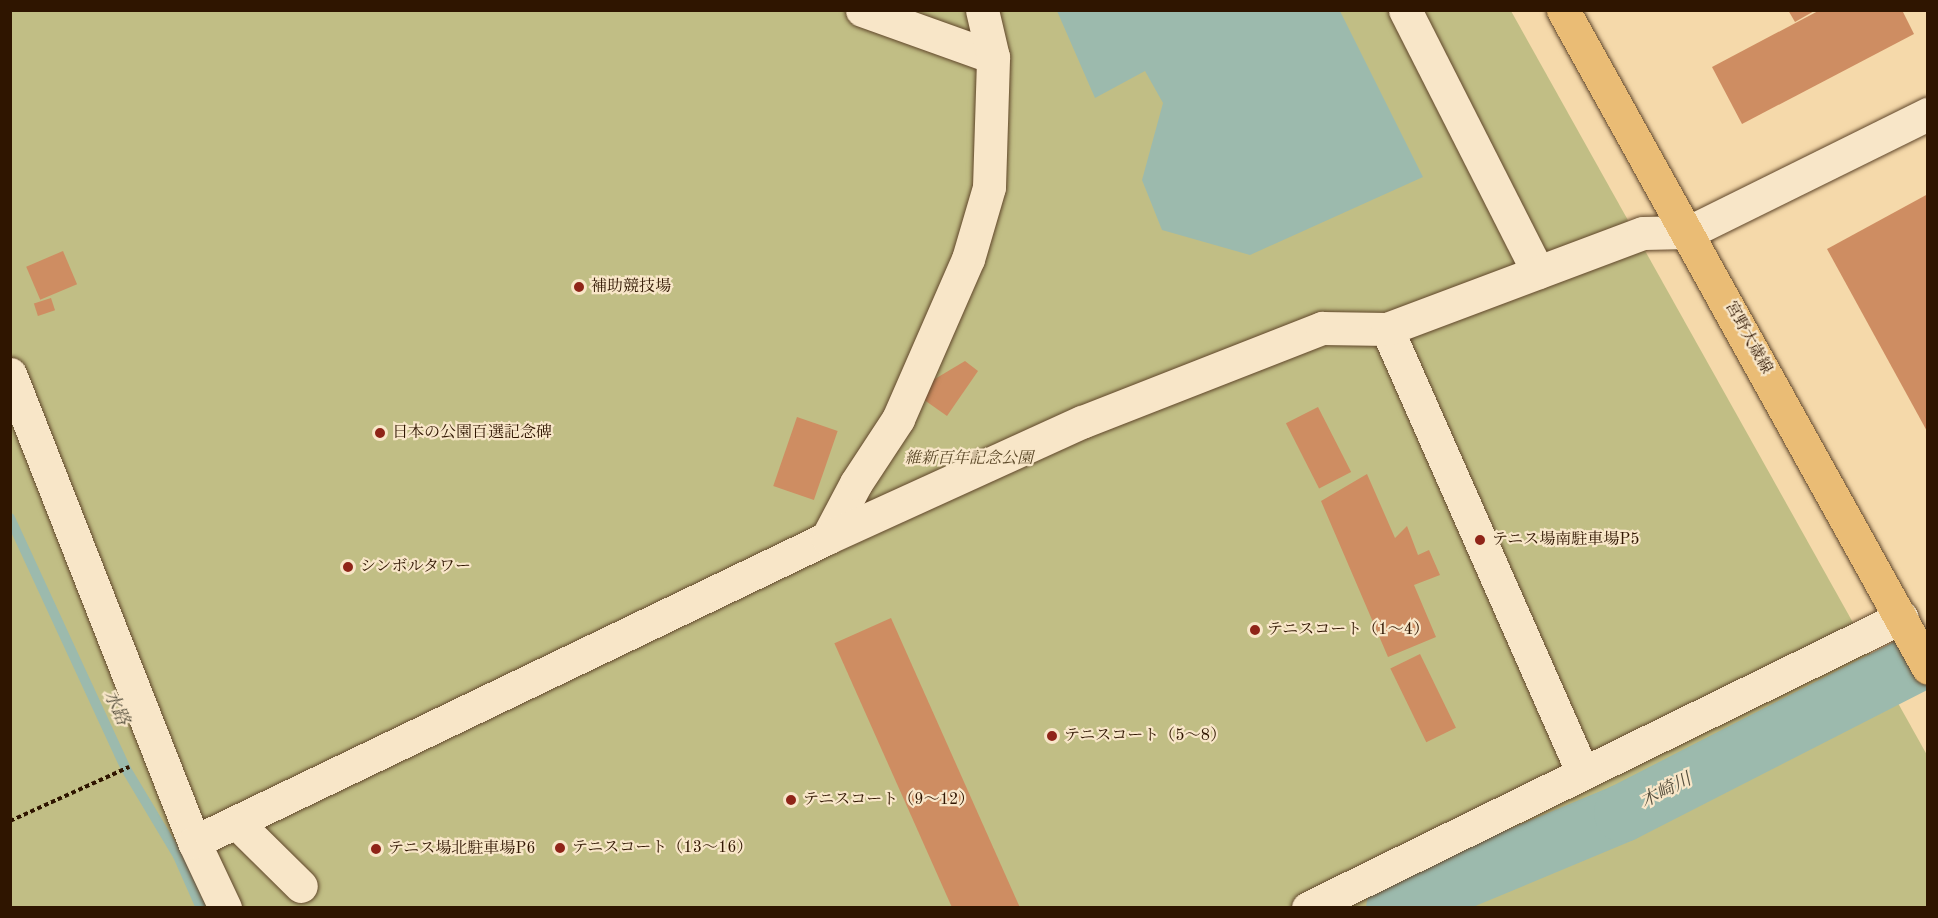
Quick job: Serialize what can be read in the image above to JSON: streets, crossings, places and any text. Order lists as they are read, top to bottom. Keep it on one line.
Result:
{"streets":{"main road":["宮野大歳線"]},"water":["水路","木崎川"],"parks":["維新百年記念公園"],"places":["補助競技場","日本の公園百選記念碑","テニス場南駐車場P5","シンボルタワー","テニスコート（1～4）","テニスコート（5～8）","テニスコート（9～12）","テニスコート（13～16）","テニス場北駐車場P6"]}
